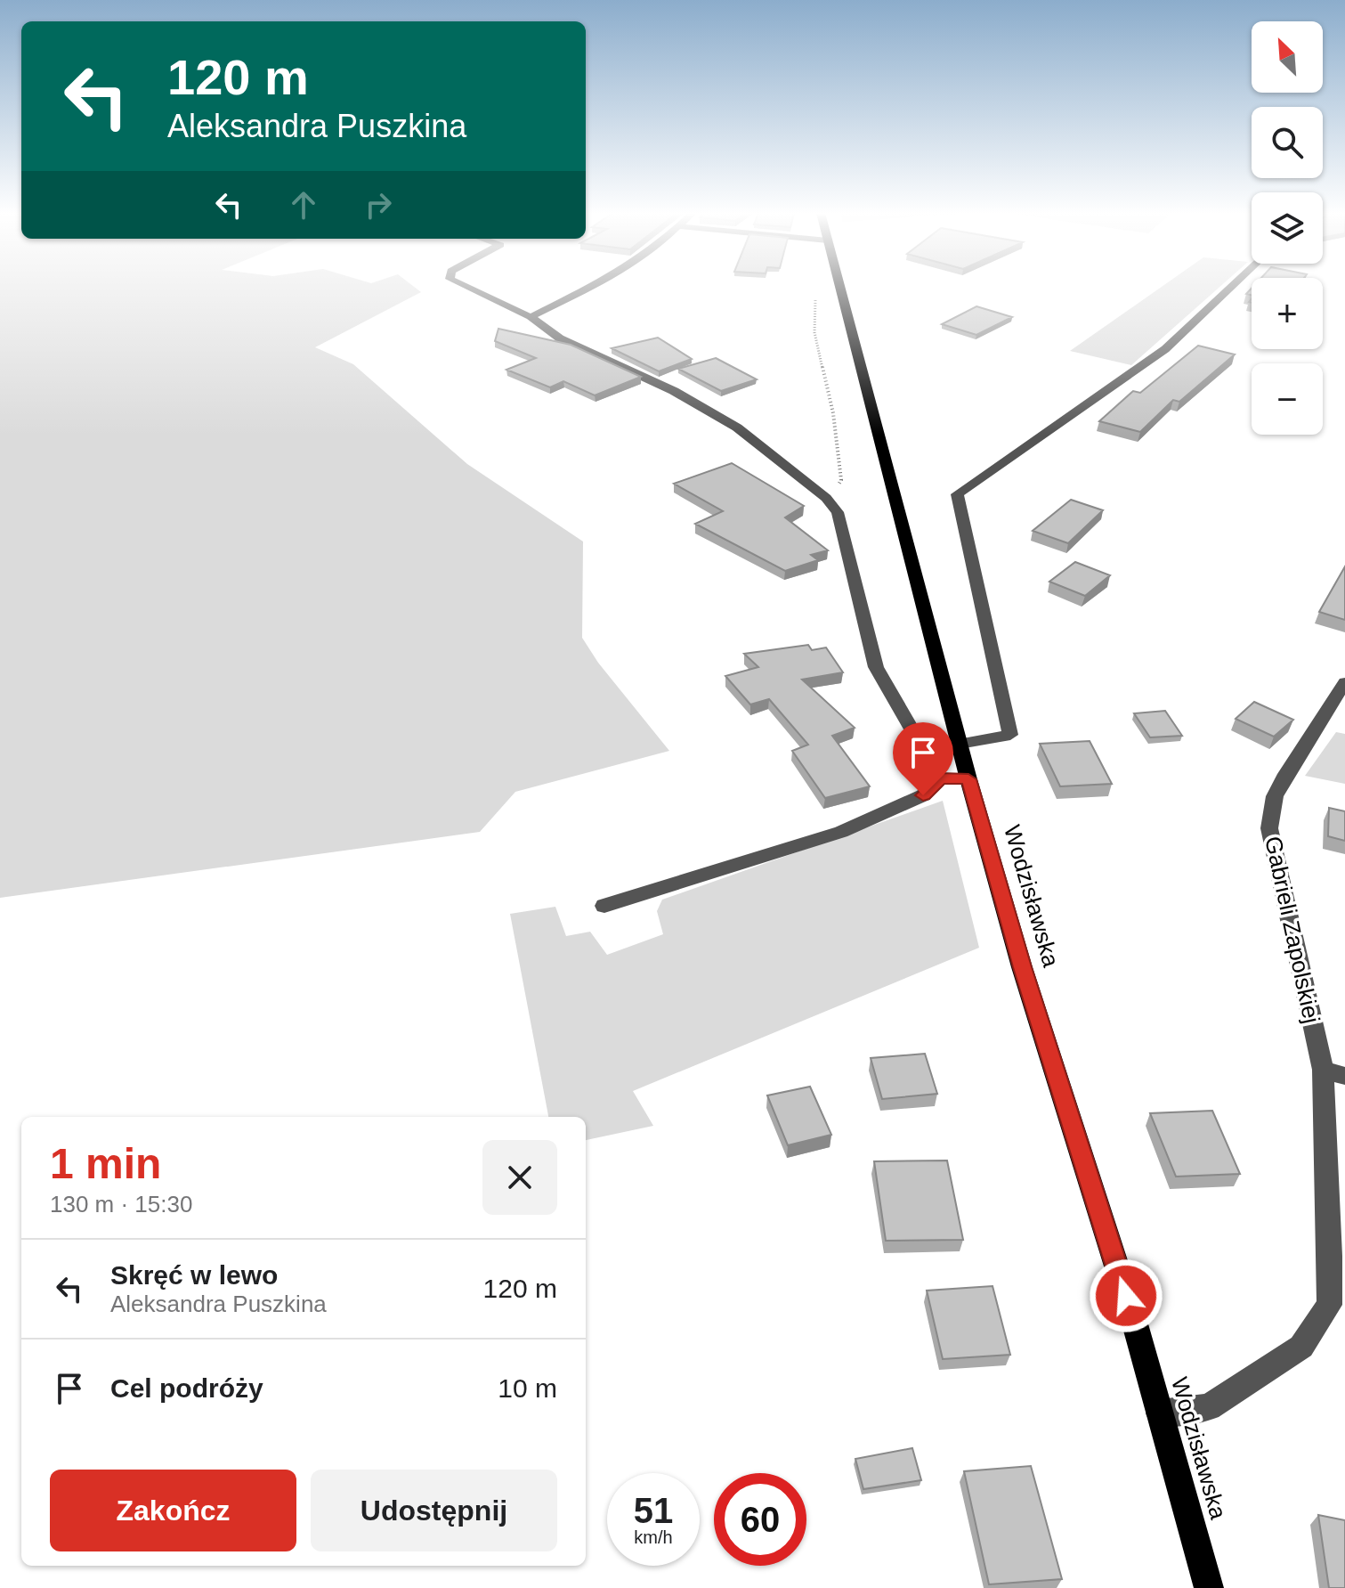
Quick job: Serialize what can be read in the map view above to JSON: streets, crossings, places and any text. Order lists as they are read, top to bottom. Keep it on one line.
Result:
{"streets":{"main road":["Wodzisławska"],"street":["Gabrieli Zapolskiej"]},"crossings":[["Wodzisławska","Gabrieli Zapolskiej"]],"north":"top left","page":{"map_buttons":["+","−"],"turn":["120 m","Aleksandra Puszkina"],"heading":["1 min","130 m · 15:30"],"list":[{"name":"Skręć w lewo","note":"Aleksandra Puszkina","value":"120 m"},{"name":"Cel podróży","value":"10 m"}],"buttons":["Zakończ","Udostępnij"],"speed":"51 km/h","limit":"60"}}
